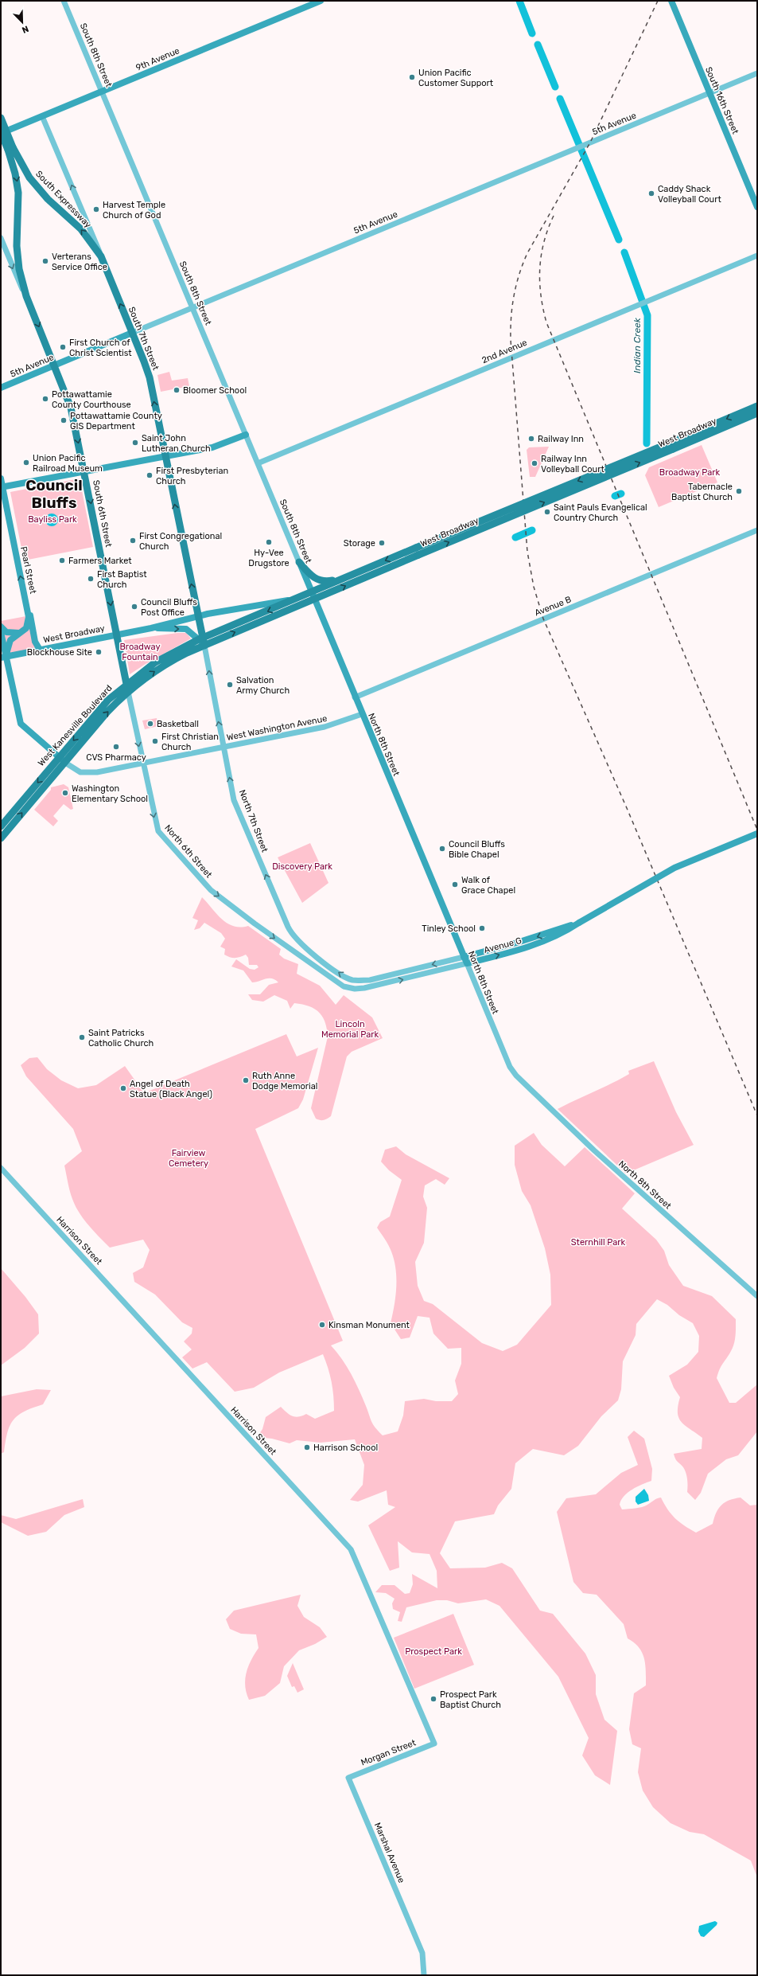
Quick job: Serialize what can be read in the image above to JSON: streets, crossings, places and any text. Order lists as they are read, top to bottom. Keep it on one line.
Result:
{"streets":{"main road":["South 8th Street","9th Avenue","South 16th Street","5th Avenue","South Expressway","South 7th Street","West Broadway","South 6th Street","Pearl Street","West Kanesville Boulevard","North 8th Street","North 7th Street","North 6th Street","Avenue G"],"street":["2nd Avenue","Avenue B","West Washington Avenue","Harrison Street","Morgan Street","Marshal Avenue"]},"crossings":[["South 8th Street","9th Avenue"],["South 8th Street","5th Avenue"],["South 8th Street","2nd Avenue"],["South 8th Street","West Broadway"],["South 8th Street","North 8th Street"],["9th Avenue","South Expressway"],["9th Avenue","South 7th Street"],["South 16th Street","5th Avenue"],["5th Avenue","South 7th Street"],["5th Avenue","South 6th Street"],["South Expressway","South 7th Street"],["South Expressway","South 6th Street"],["South 7th Street","West Broadway"],["South 7th Street","North 7th Street"],["West Broadway","South 6th Street"],["West Broadway","Pearl Street"],["West Broadway","West Kanesville Boulevard"],["West Broadway","North 8th Street"],["West Broadway","North 7th Street"],["West Broadway","North 6th Street"],["South 6th Street","North 6th Street"],["Avenue B","North 8th Street"],["West Kanesville Boulevard","West Washington Avenue"],["West Kanesville Boulevard","North 7th Street"],["West Kanesville Boulevard","North 6th Street"],["West Washington Avenue","North 8th Street"],["West Washington Avenue","North 7th Street"],["West Washington Avenue","North 6th Street"],["North 8th Street","Avenue G"],["North 7th Street","Avenue G"],["North 6th Street","Avenue G"],["Harrison Street","Morgan Street"],["Morgan Street","Marshal Avenue"]],"one_way":["South 7th Street","South 6th Street","Pearl Street","North 7th Street","North 6th Street"],"districts":["Council Bluffs"],"water":["Indian Creek"],"parks":["Broadway Park","Bayliss Park","Broadway Fountain","Discovery Park","Lincoln Memorial Park","Fairview Cemetery","Sternhill Park","Prospect Park"],"places":["Union Pacific Customer Support","Caddy Shack Volleyball Court","Harvest Temple Church of God","Verterans Service Office","First Church of Christ Scientist","Bloomer School","Pottawattamie County Courthouse","Pottawattamie County GIS Department","Railway Inn","Saint John Lutheran Church","Union Pacific Railroad Museum","Railway Inn Volleyball Court","First Presbyterian Church","Tabernacle Baptist Church","Saint Pauls Evangelical Country Church","First Congregational Church","Hy-Vee Drugstore","Storage","Farmers Market","First Baptist Church","Council Bluffs Post Office","Blockhouse Site","Salvation Army Church","Basketball","First Christian Church","CVS Pharmacy","Washington Elementary School","Council Bluffs Bible Chapel","Walk of Grace Chapel","Tinley School","Saint Patricks Catholic Church","Ruth Anne Dodge Memorial","Angel of Death Statue (Black Angel)","Kinsman Monument","Harrison School","Prospect Park Baptist Church"],"north":"bottom right"}
